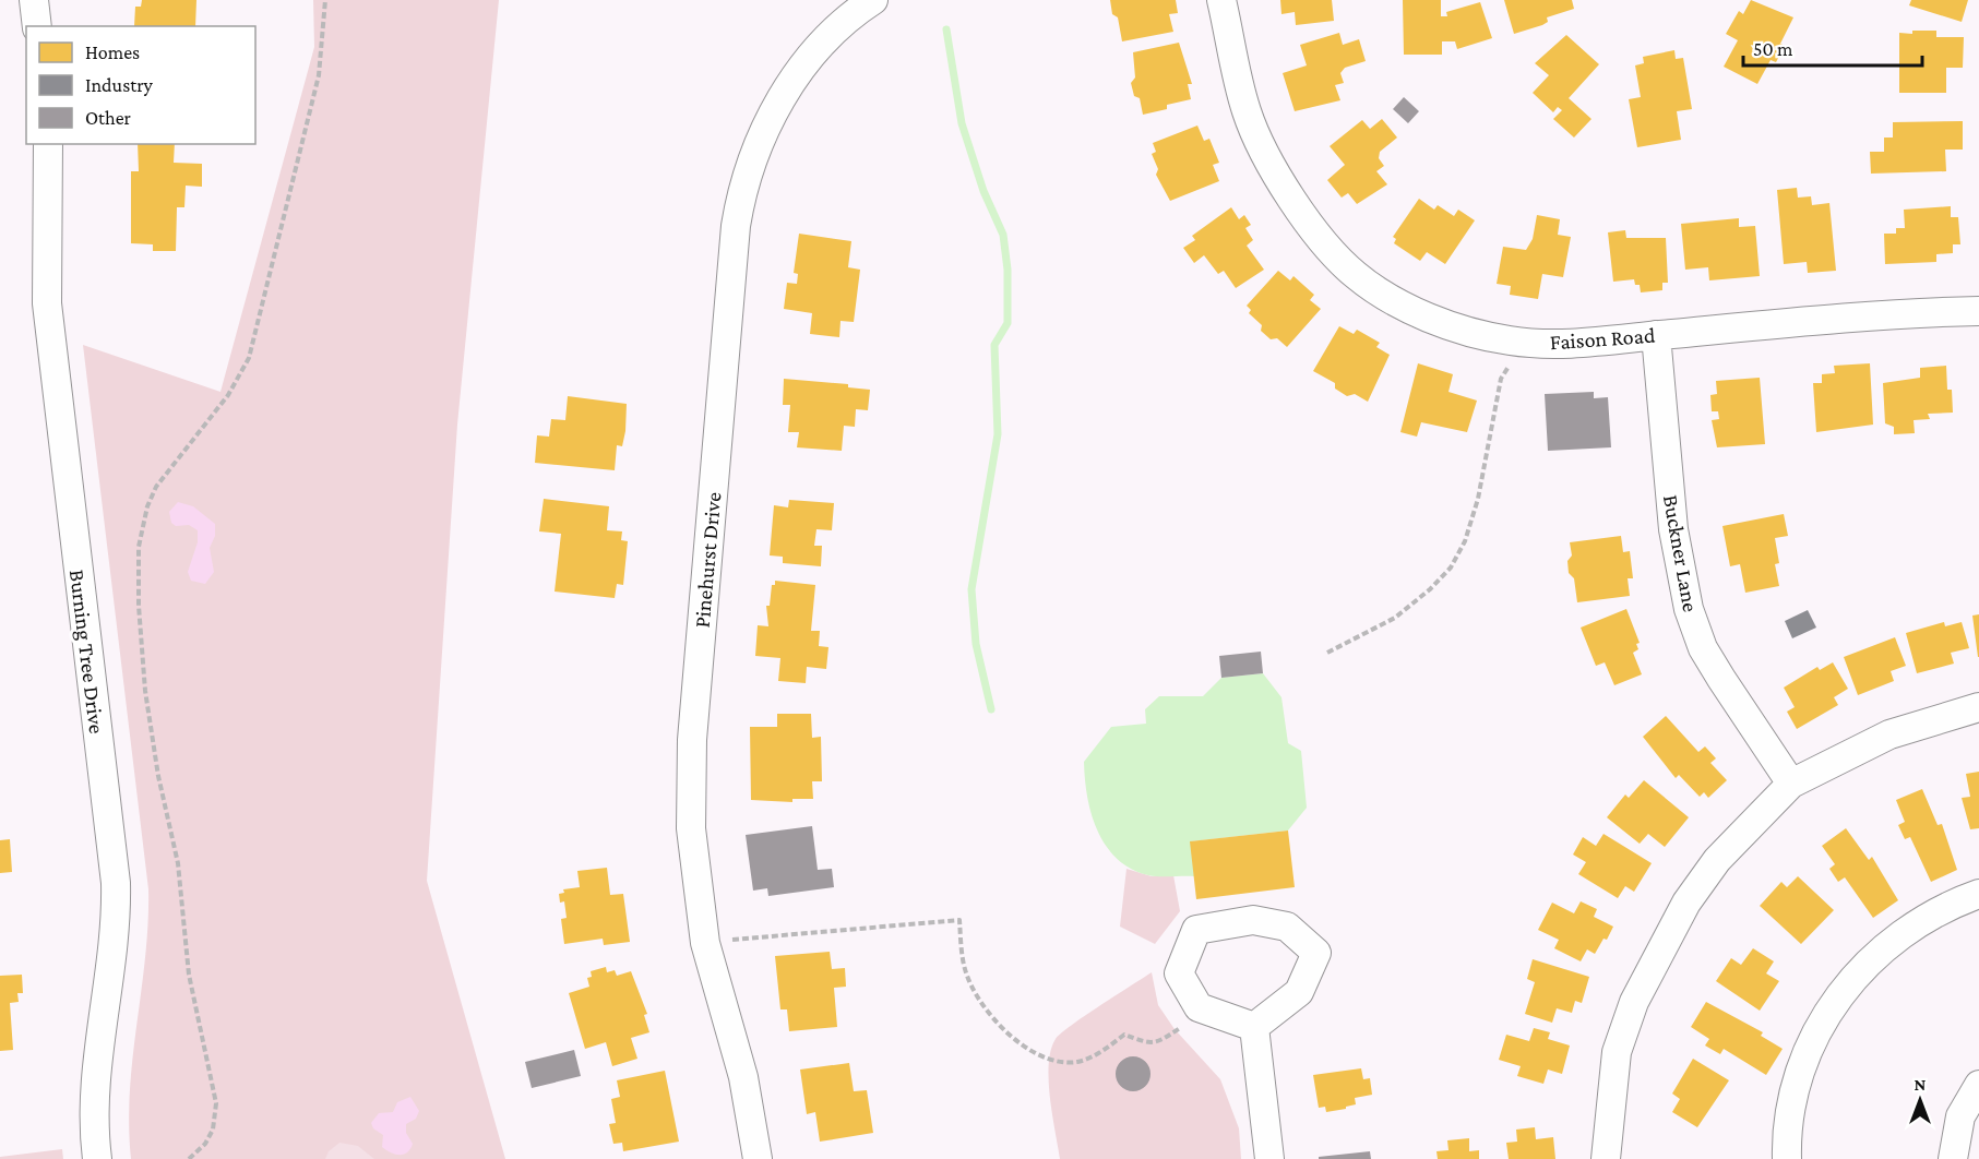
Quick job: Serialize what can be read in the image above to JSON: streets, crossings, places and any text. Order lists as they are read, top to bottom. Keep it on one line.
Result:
{"streets":{"street":["Faison Road","Buckner Lane","Pinehurst Drive","Burning Tree Drive"]},"crossings":[["Faison Road","Buckner Lane"]],"legend":["Homes","Industry","Other"],"scale_bar":"50 m","north":"top"}
